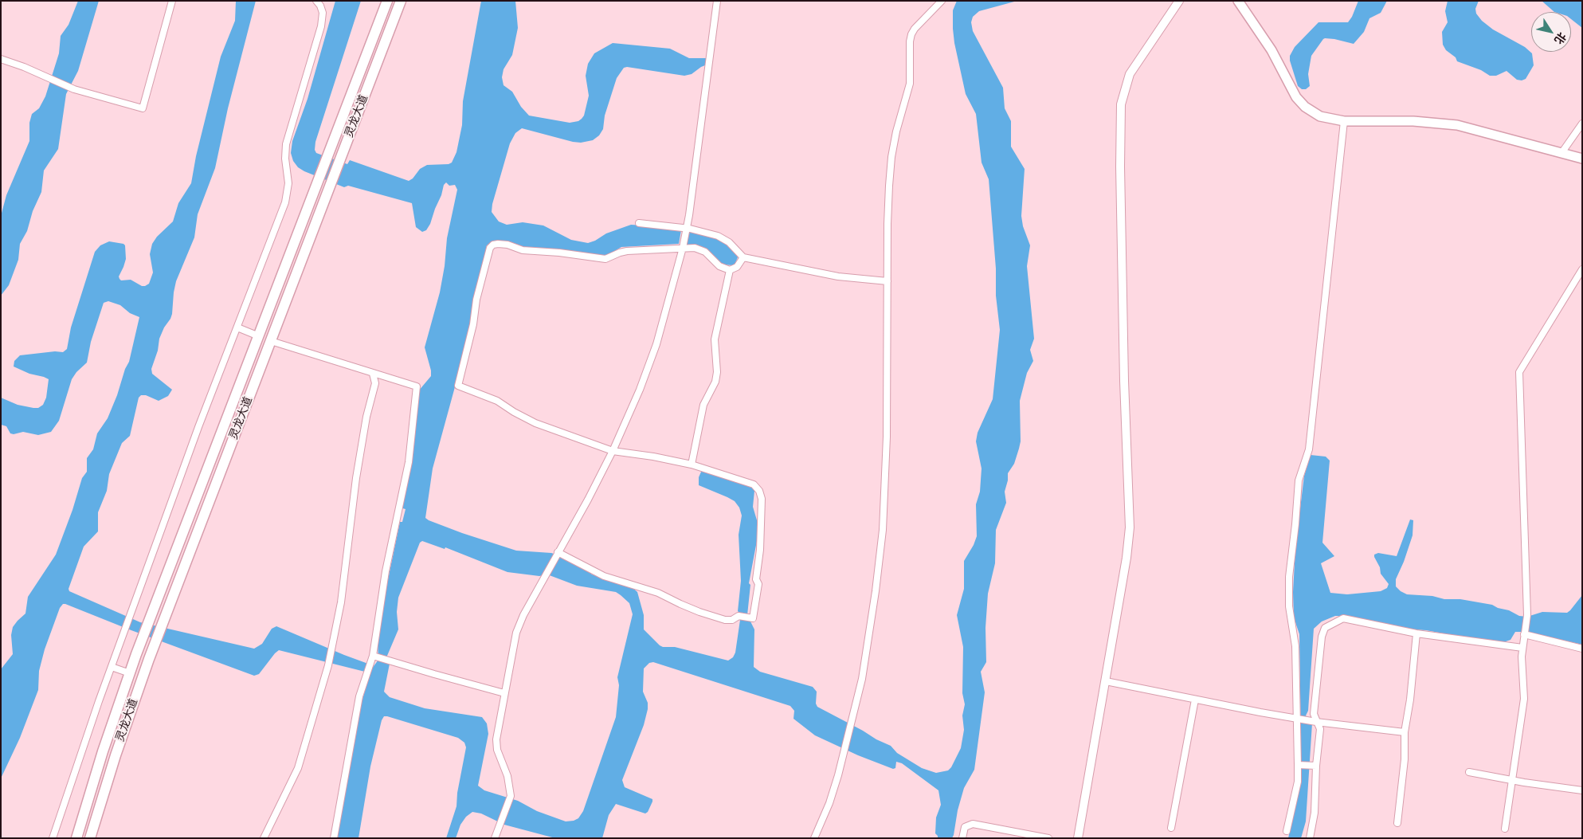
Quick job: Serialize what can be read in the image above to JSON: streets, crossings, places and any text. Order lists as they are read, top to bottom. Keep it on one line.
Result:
{"streets":{"main road":["灵龙大道"]},"north":"bottom right"}
